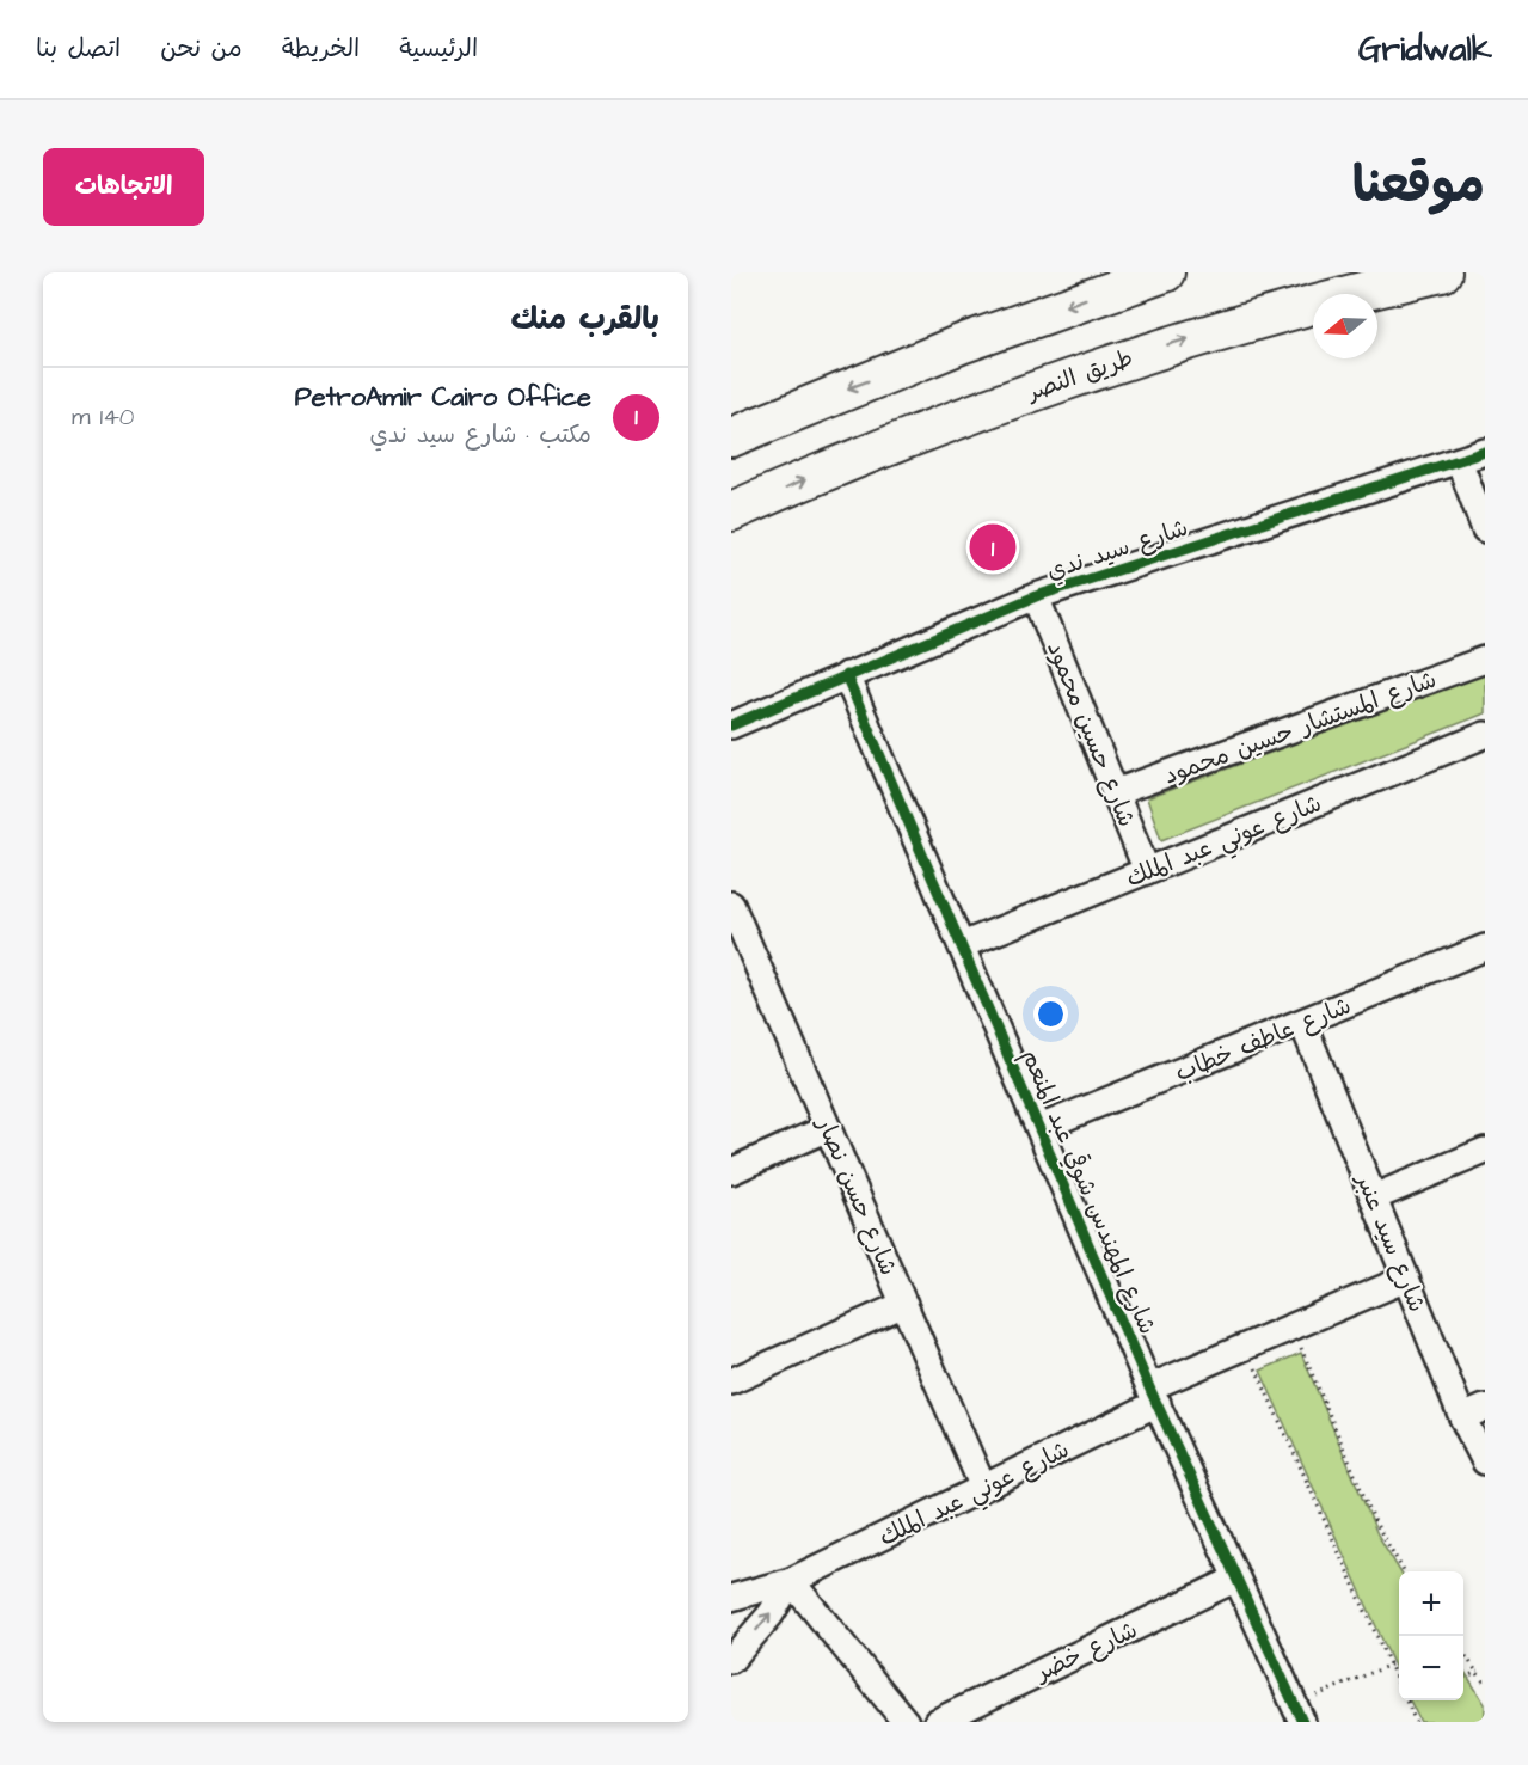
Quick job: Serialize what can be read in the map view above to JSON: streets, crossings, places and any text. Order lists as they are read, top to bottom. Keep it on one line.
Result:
{"streets":{"highway":["طريق النصر"],"street":["شارع سيد ندي","شارع المستشار حسين محمود","شارع حسين محمود","شارع عوني عبد الملك","شارع عاطف خطاب","شارع المهندس شوقي عبد المنعم","شارع حسن نصار","شارع سيد عنبر","شارع خضر"]},"crossings":[["شارع سيد ندي","شارع حسين محمود"],["شارع سيد ندي","شارع المهندس شوقي عبد المنعم"],["شارع المستشار حسين محمود","شارع حسين محمود"],["شارع حسين محمود","شارع عوني عبد الملك"],["شارع عوني عبد الملك","شارع المهندس شوقي عبد المنعم"],["شارع عوني عبد الملك","شارع حسن نصار"],["شارع عوني عبد الملك","شارع سيد عنبر"],["شارع عاطف خطاب","شارع المهندس شوقي عبد المنعم"],["شارع عاطف خطاب","شارع سيد عنبر"],["شارع المهندس شوقي عبد المنعم","شارع خضر"]],"north":"left","page":{"header":"Gridwalk","nav":["الرئيسية","الخريطة","من نحن","اتصل بنا"],"title":"موقعنا","buttons":"الاتجاهات","heading":"بالقرب منك","list":[{"mark":"1","name":"PetroAmir Cairo Office","note":"مكتب · شارع سيد ندي","value":"140 m"}],"pins":"1","map_buttons":["+","−"]}}
